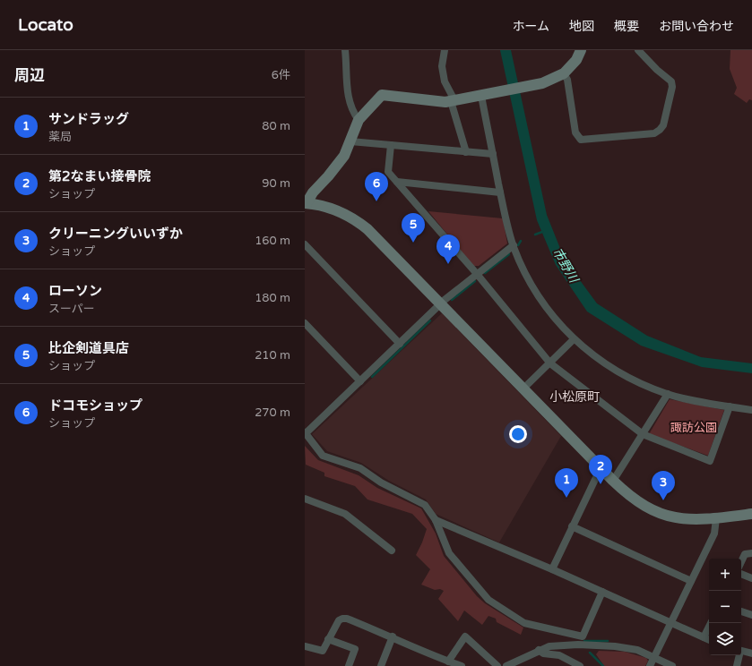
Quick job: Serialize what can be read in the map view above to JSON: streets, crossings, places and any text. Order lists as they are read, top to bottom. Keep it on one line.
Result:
{"districts":["小松原町"],"water":["市野川"],"parks":["諏訪公園"],"page":{"header":"Locato","nav":["ホーム","地図","概要","お問い合わせ"],"heading":["周辺","6件"],"list":[{"mark":"1","name":"サンドラッグ","note":"薬局","value":"80 m"},{"mark":"2","name":"第2なまい接骨院","note":"ショップ","value":"90 m"},{"mark":"3","name":"クリーニングいいずか","note":"ショップ","value":"160 m"},{"mark":"4","name":"ローソン","note":"スーパー","value":"180 m"},{"mark":"5","name":"比企剣道具店","note":"ショップ","value":"210 m"},{"mark":"6","name":"ドコモショップ","note":"ショップ","value":"270 m"}],"pins":["6","5","4","2","1","3"],"map_buttons":["+","−"]}}
